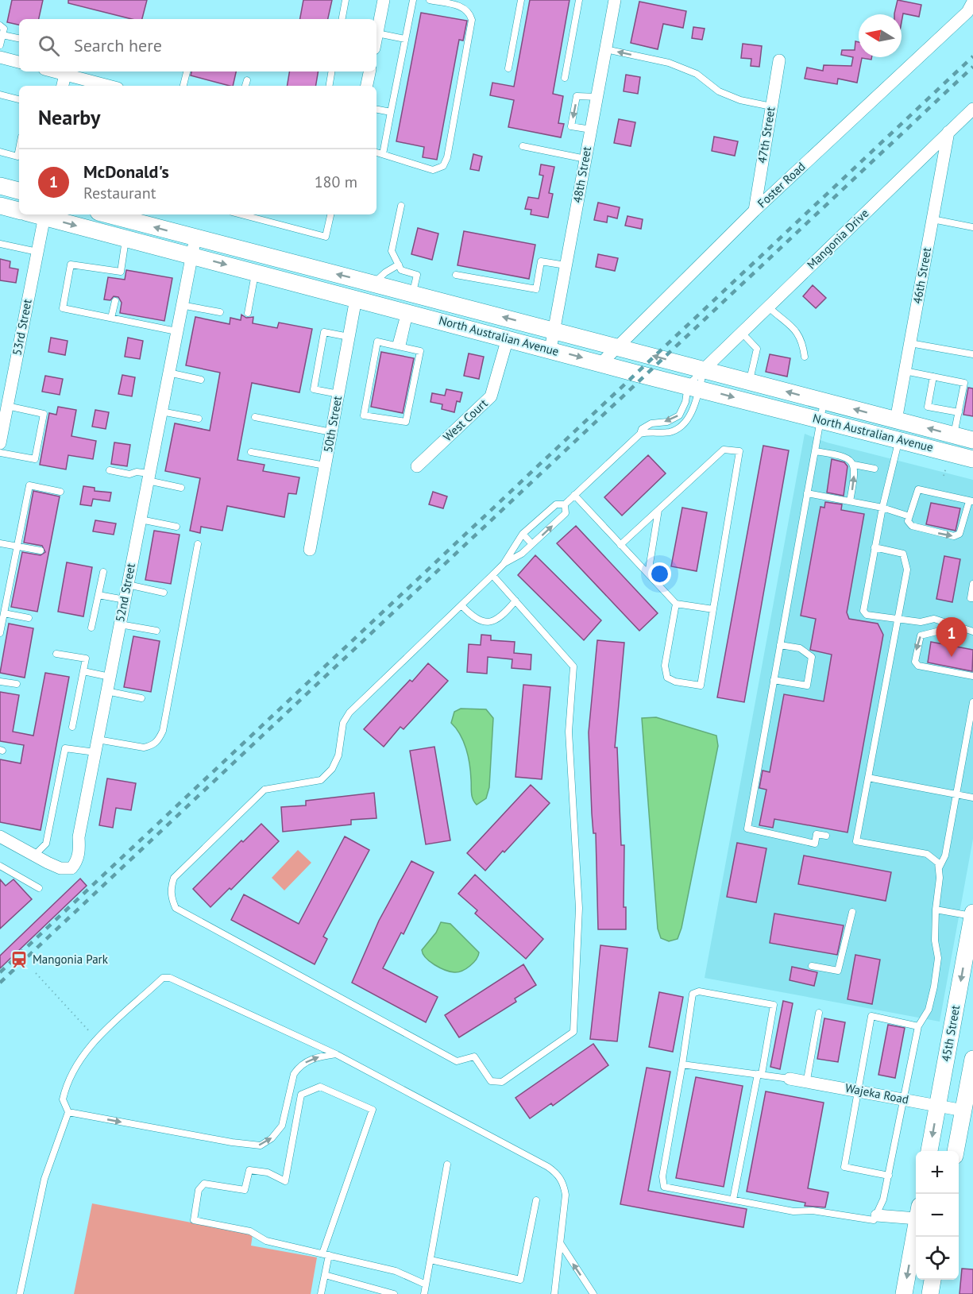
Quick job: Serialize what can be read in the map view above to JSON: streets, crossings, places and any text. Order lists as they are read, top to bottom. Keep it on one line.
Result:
{"streets":{"main road":["North Australian Avenue","45th Street"],"street":["47th Street","48th Street","Foster Road","Mangonia Drive","46th Street","53rd Street","West Court","50th Street","52nd Street","Wajeka Road"]},"crossings":[["47th Street","Foster Road"],["48th Street","North Australian Avenue"],["Foster Road","North Australian Avenue"],["Mangonia Drive","46th Street"],["Mangonia Drive","North Australian Avenue"],["46th Street","North Australian Avenue"],["53rd Street","North Australian Avenue"],["North Australian Avenue","West Court"],["North Australian Avenue","50th Street"],["North Australian Avenue","52nd Street"],["45th Street","Wajeka Road"]],"places":{"station":["Mangonia Park"]},"north":"left","page":{"search":"Search here","heading":"Nearby","list":[{"mark":"1","name":"McDonald's","note":"Restaurant","value":"180 m"}],"pins":"1","map_buttons":["+","−"]}}
